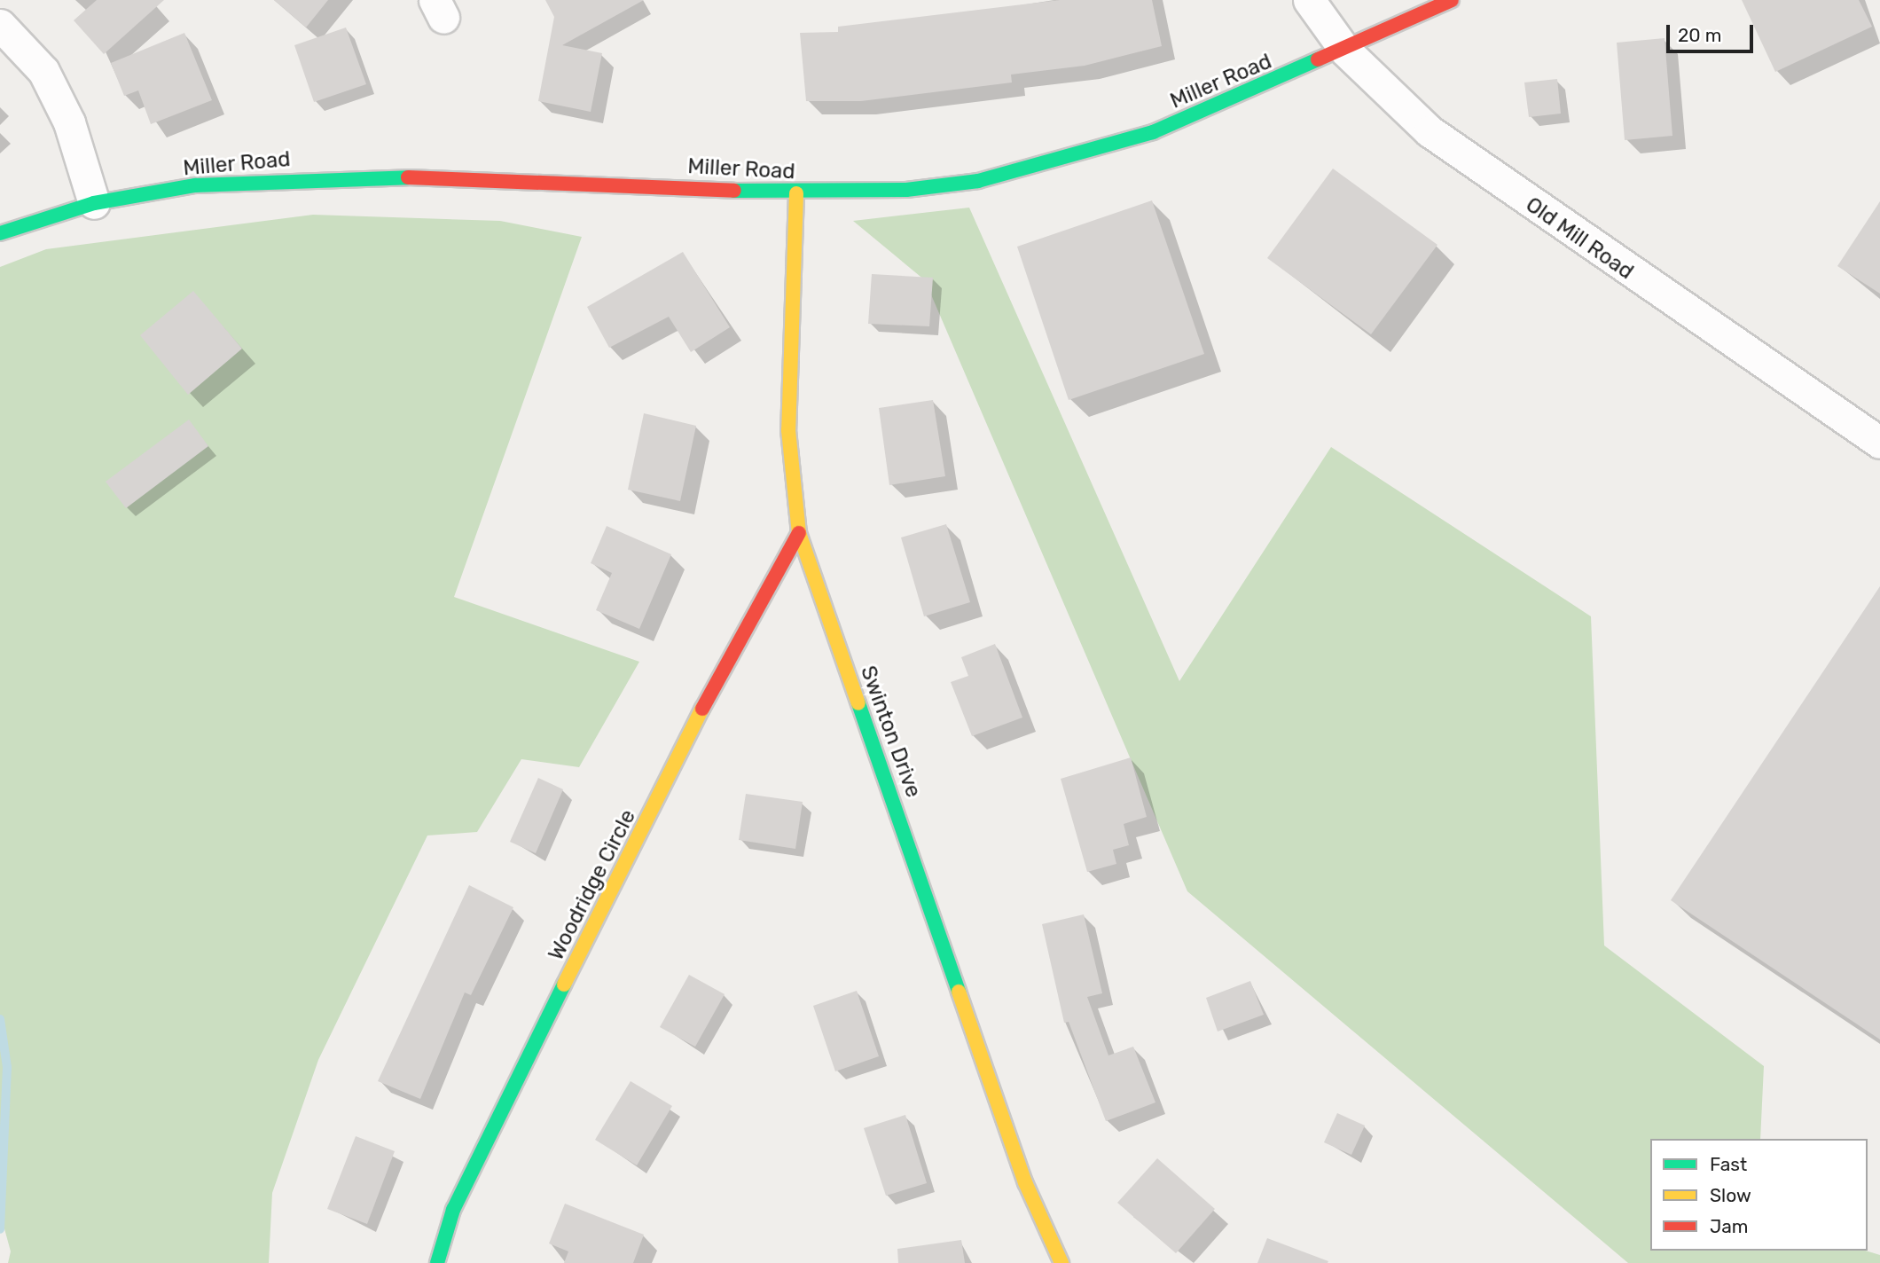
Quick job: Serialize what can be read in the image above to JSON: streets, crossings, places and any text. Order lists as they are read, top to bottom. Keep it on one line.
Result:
{"streets":{"street":["Miller Road","Old Mill Road","Swinton Drive","Woodridge Circle"]},"crossings":[["Miller Road","Old Mill Road"],["Miller Road","Swinton Drive"],["Swinton Drive","Woodridge Circle"]],"legend":["Fast","Slow","Jam"],"scale_bar":"20 m"}
